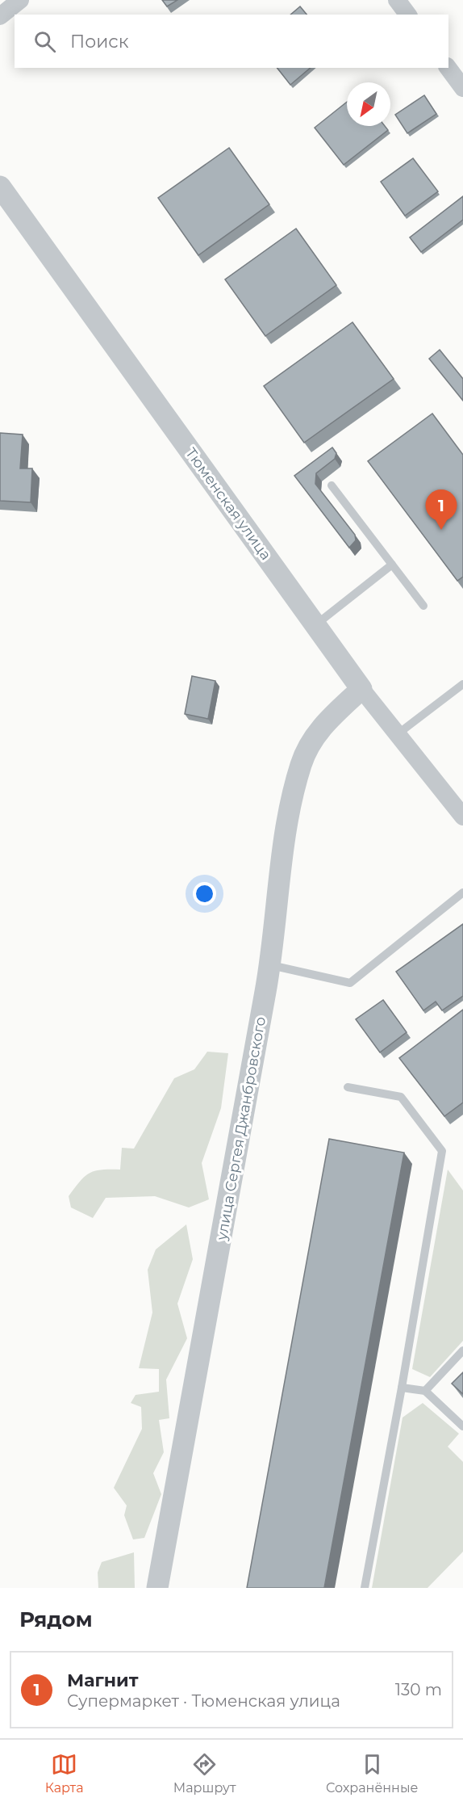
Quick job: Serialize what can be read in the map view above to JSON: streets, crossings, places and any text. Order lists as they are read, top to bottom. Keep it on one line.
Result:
{"streets":{"street":["Тюменская улица","улица Сергея Джанбровского"]},"crossings":[["Тюменская улица","улица Сергея Джанбровского"]],"north":"bottom left","page":{"search":"Поиск","pins":"1","heading":"Рядом","list":[{"mark":"1","name":"Магнит","note":"Супермаркет · Тюменская улица","value":"130 m"}],"nav":["Карта","Маршрут","Сохранённые"]}}
